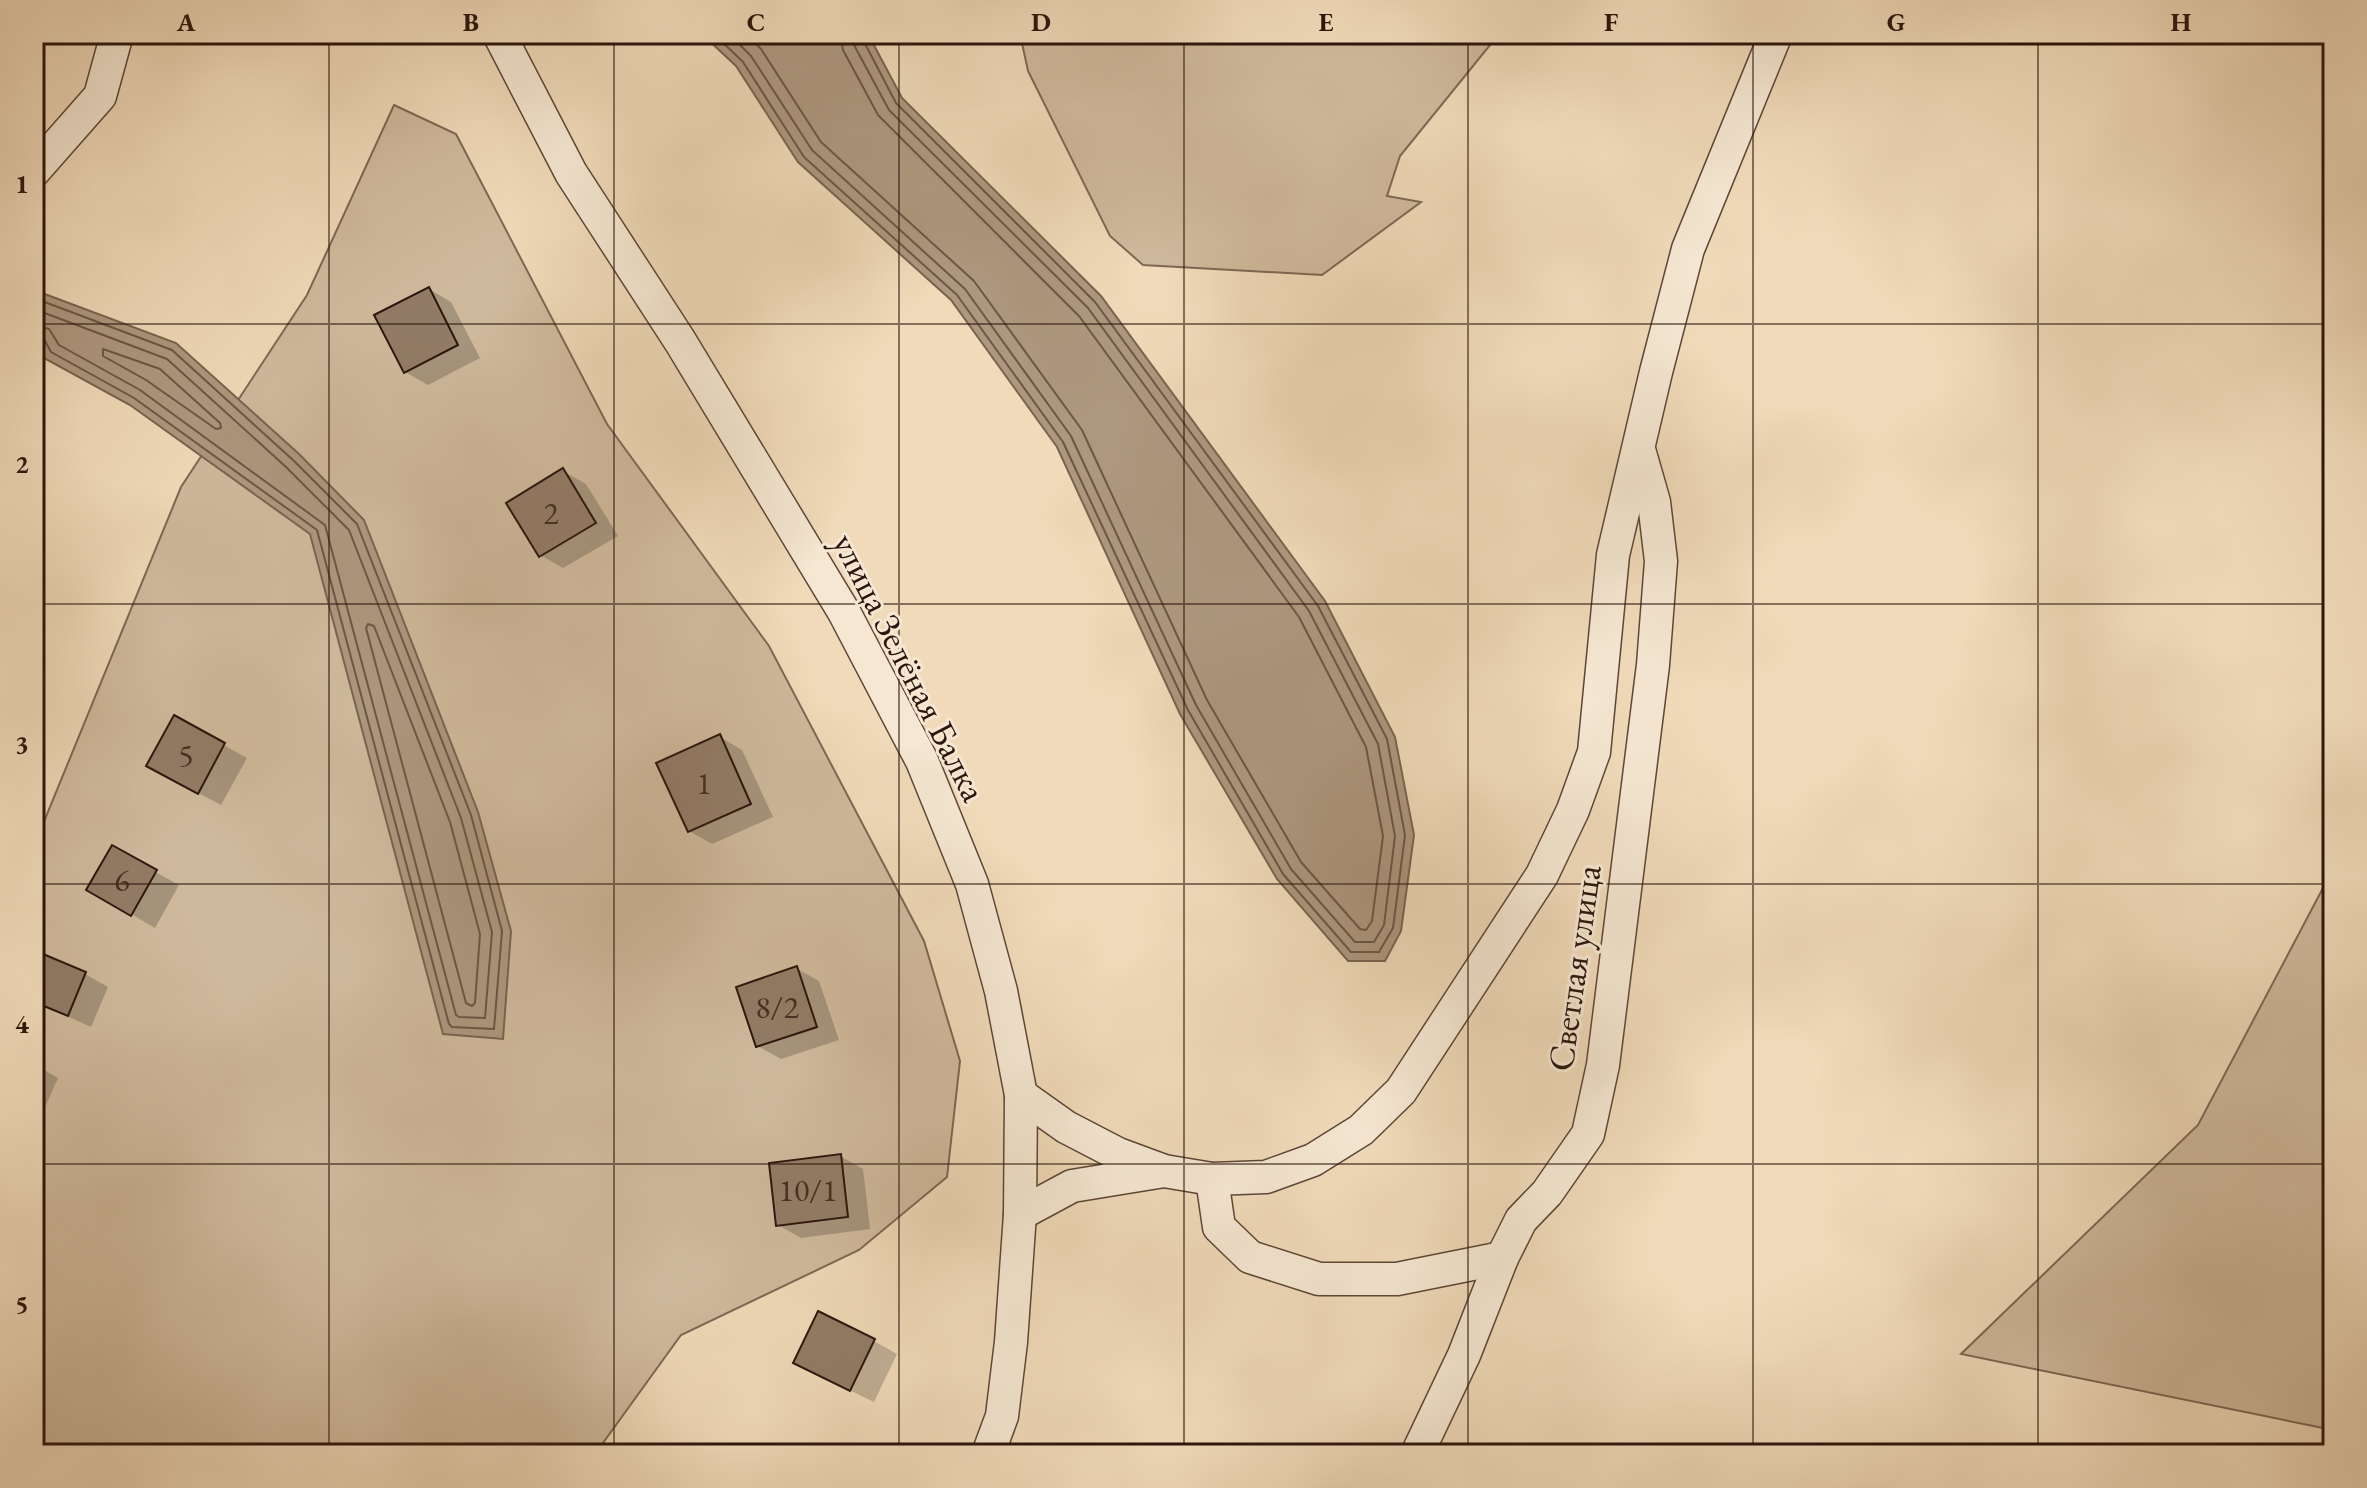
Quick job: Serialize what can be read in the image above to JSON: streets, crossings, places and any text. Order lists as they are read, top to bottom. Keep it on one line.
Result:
{"streets":{"street":["улица Зелёная Балка","Светлая улица"]},"house_numbers":["2","5","1","6","8/2","10/1"],"grid":{"columns":["A","B","C","D","E","F","G","H"],"rows":["1","2","3","4","5"]}}
